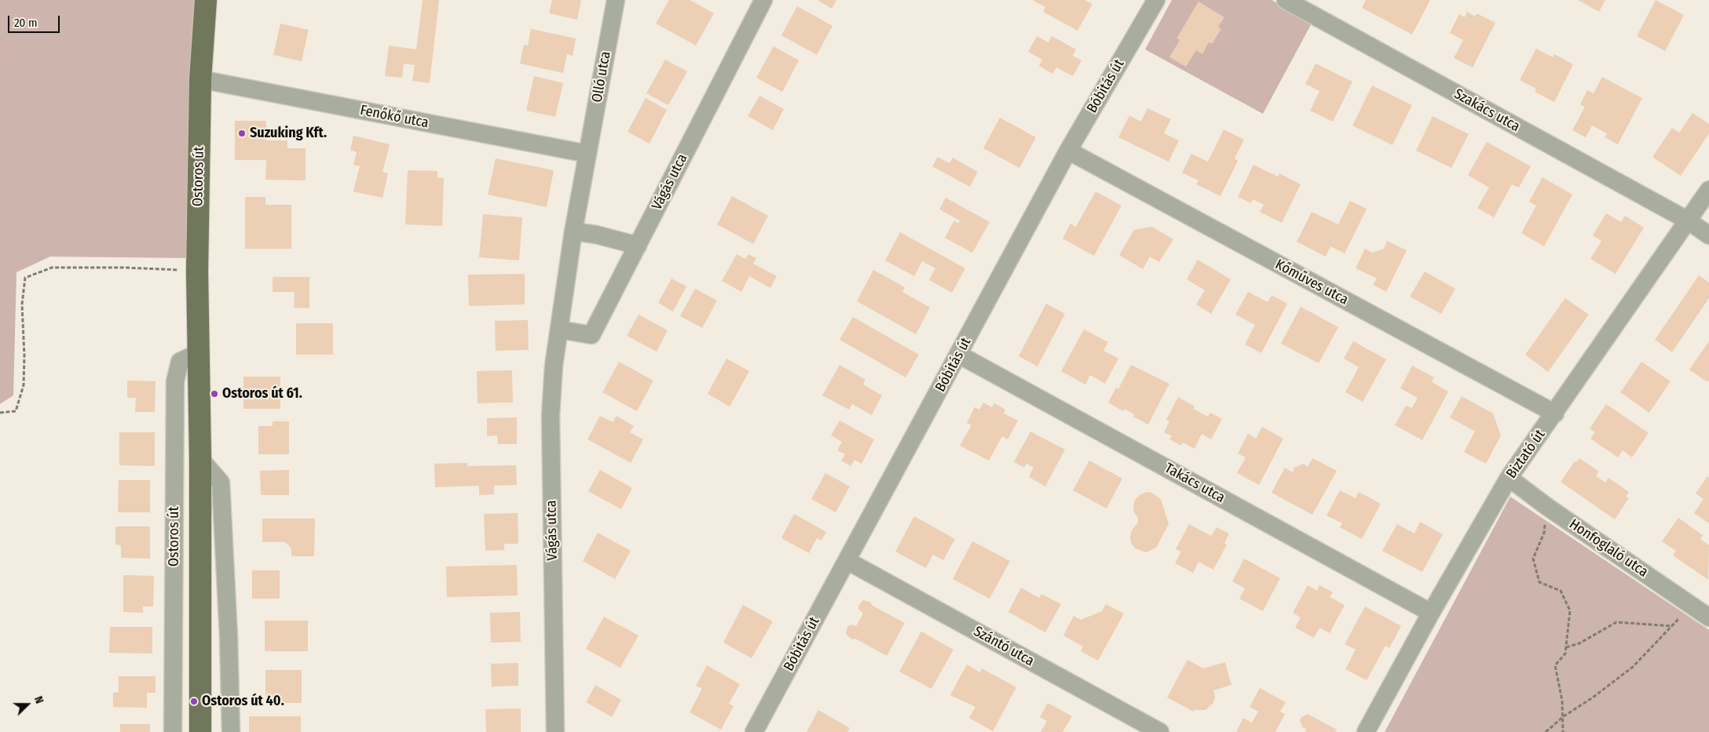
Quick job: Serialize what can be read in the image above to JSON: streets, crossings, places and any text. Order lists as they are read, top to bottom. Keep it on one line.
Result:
{"streets":{"main road":["Ostoros út"],"street":["Olló utca","Bóbitás út","Szakács utca","Fenőkő utca","Vágás utca","Kőműves utca","Biztató út","Takács utca","Honfoglaló utca","Szántó utca"]},"crossings":[["Olló utca","Fenőkő utca"],["Olló utca","Vágás utca"],["Bóbitás út","Kőműves utca"],["Bóbitás út","Takács utca"],["Bóbitás út","Szántó utca"],["Szakács utca","Biztató út"],["Fenőkő utca","Ostoros út"],["Fenőkő utca","Vágás utca"],["Kőműves utca","Biztató út"],["Biztató út","Takács utca"],["Biztató út","Honfoglaló utca"]],"places":["Suzuking Kft.","Ostoros út 61.","Ostoros út 40."],"scale_bar":"20 m","north":"right"}
